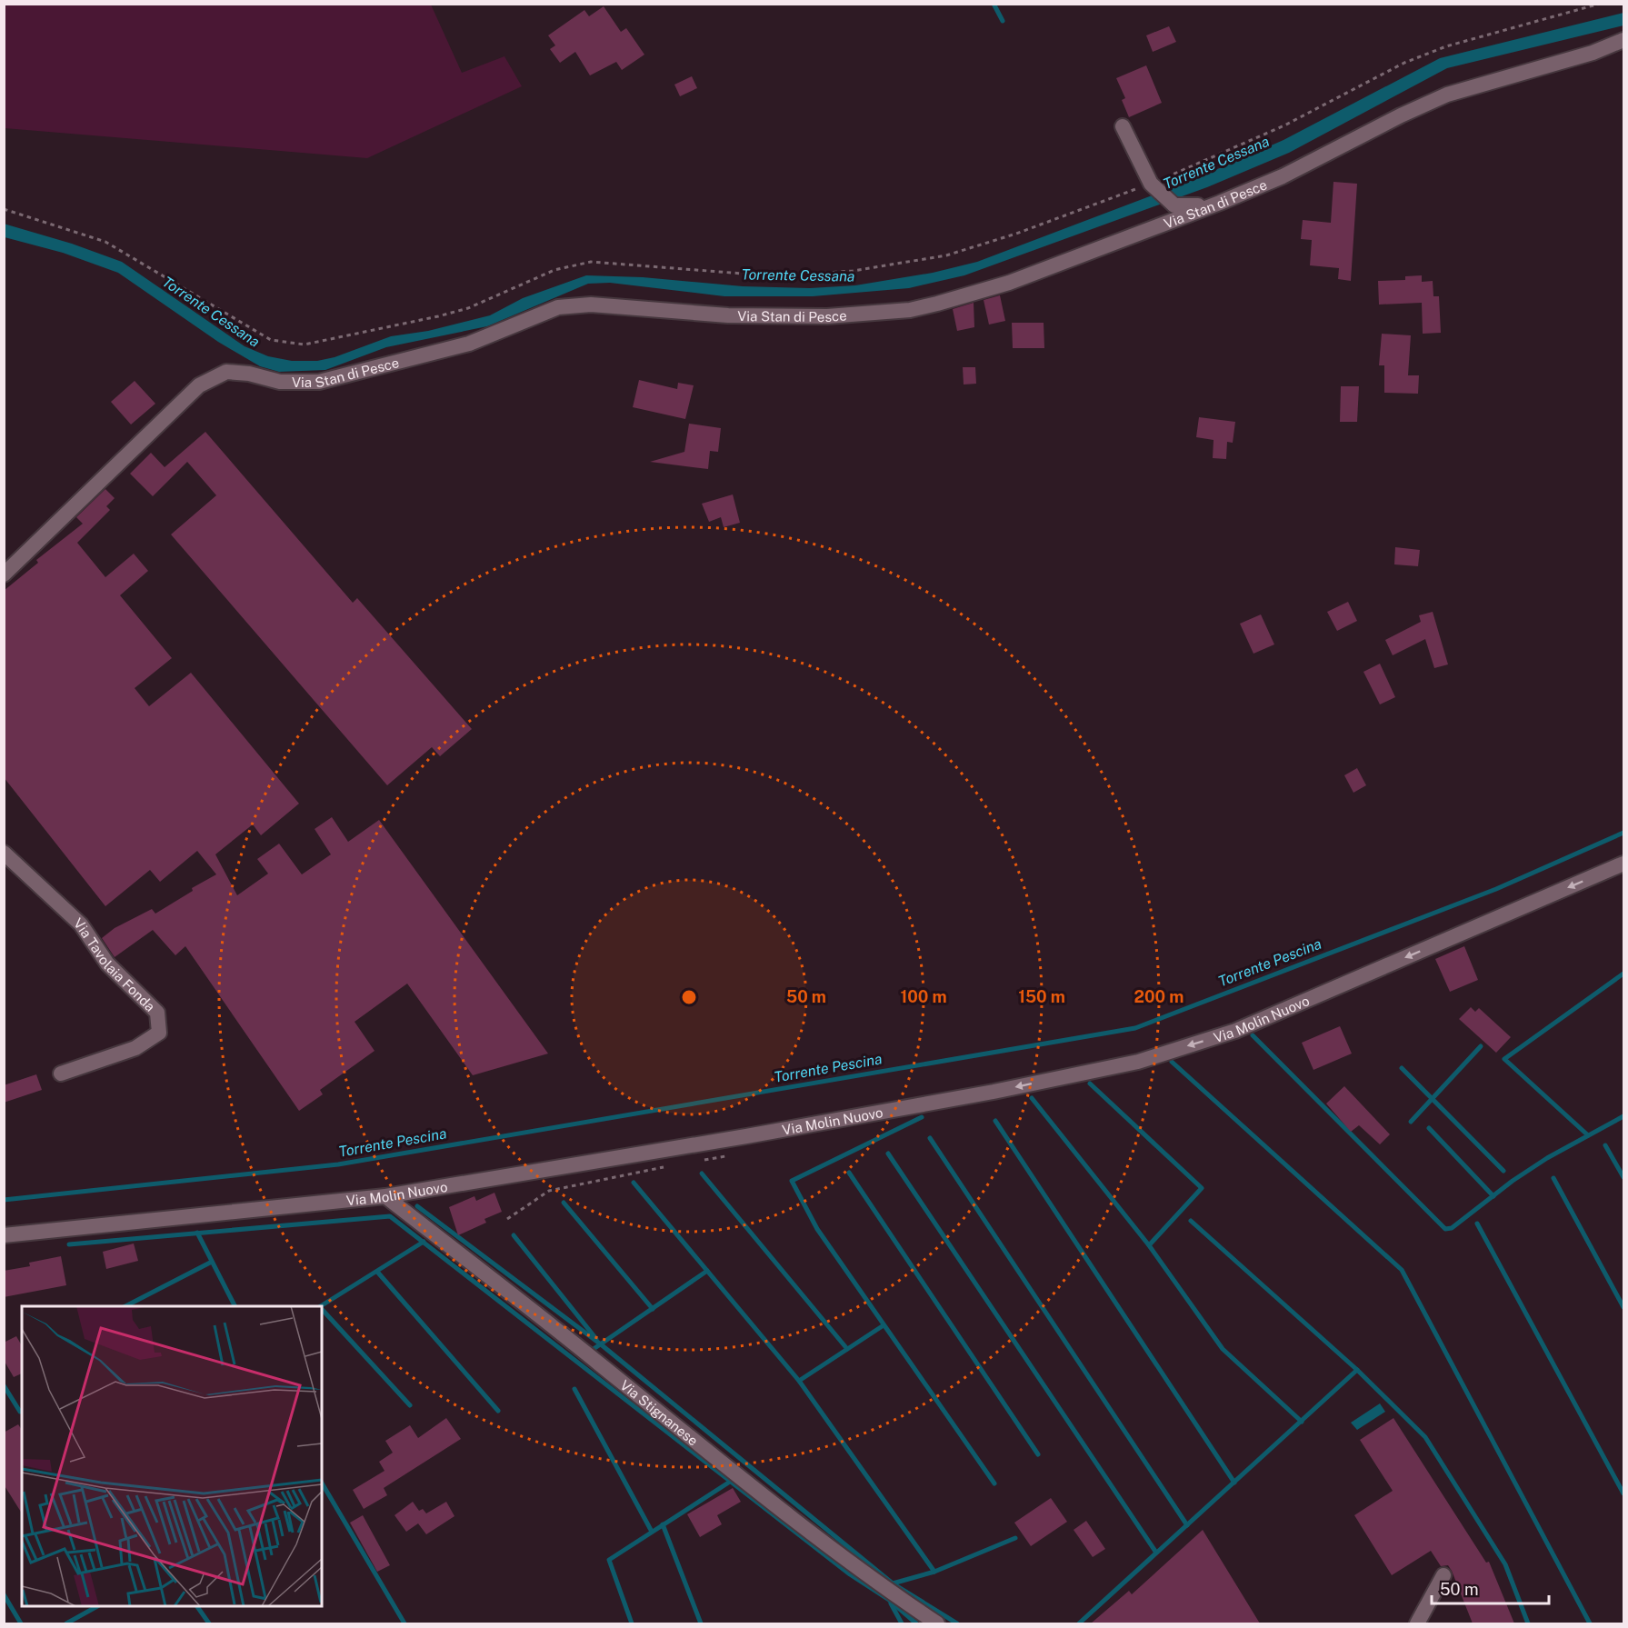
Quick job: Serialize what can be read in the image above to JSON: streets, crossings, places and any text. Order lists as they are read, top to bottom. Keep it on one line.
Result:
{"streets":{"street":["Via Stan di Pesce","Via Tavolaia Fonda","Via Molin Nuovo","Via Stignanese"]},"crossings":[["Via Molin Nuovo","Via Stignanese"]],"one_way":["Via Molin Nuovo"],"water":["Torrente Cessana","Torrente Pescina"],"scale_bar":"50 m","rings":["50 m","100 m","150 m","200 m"]}
